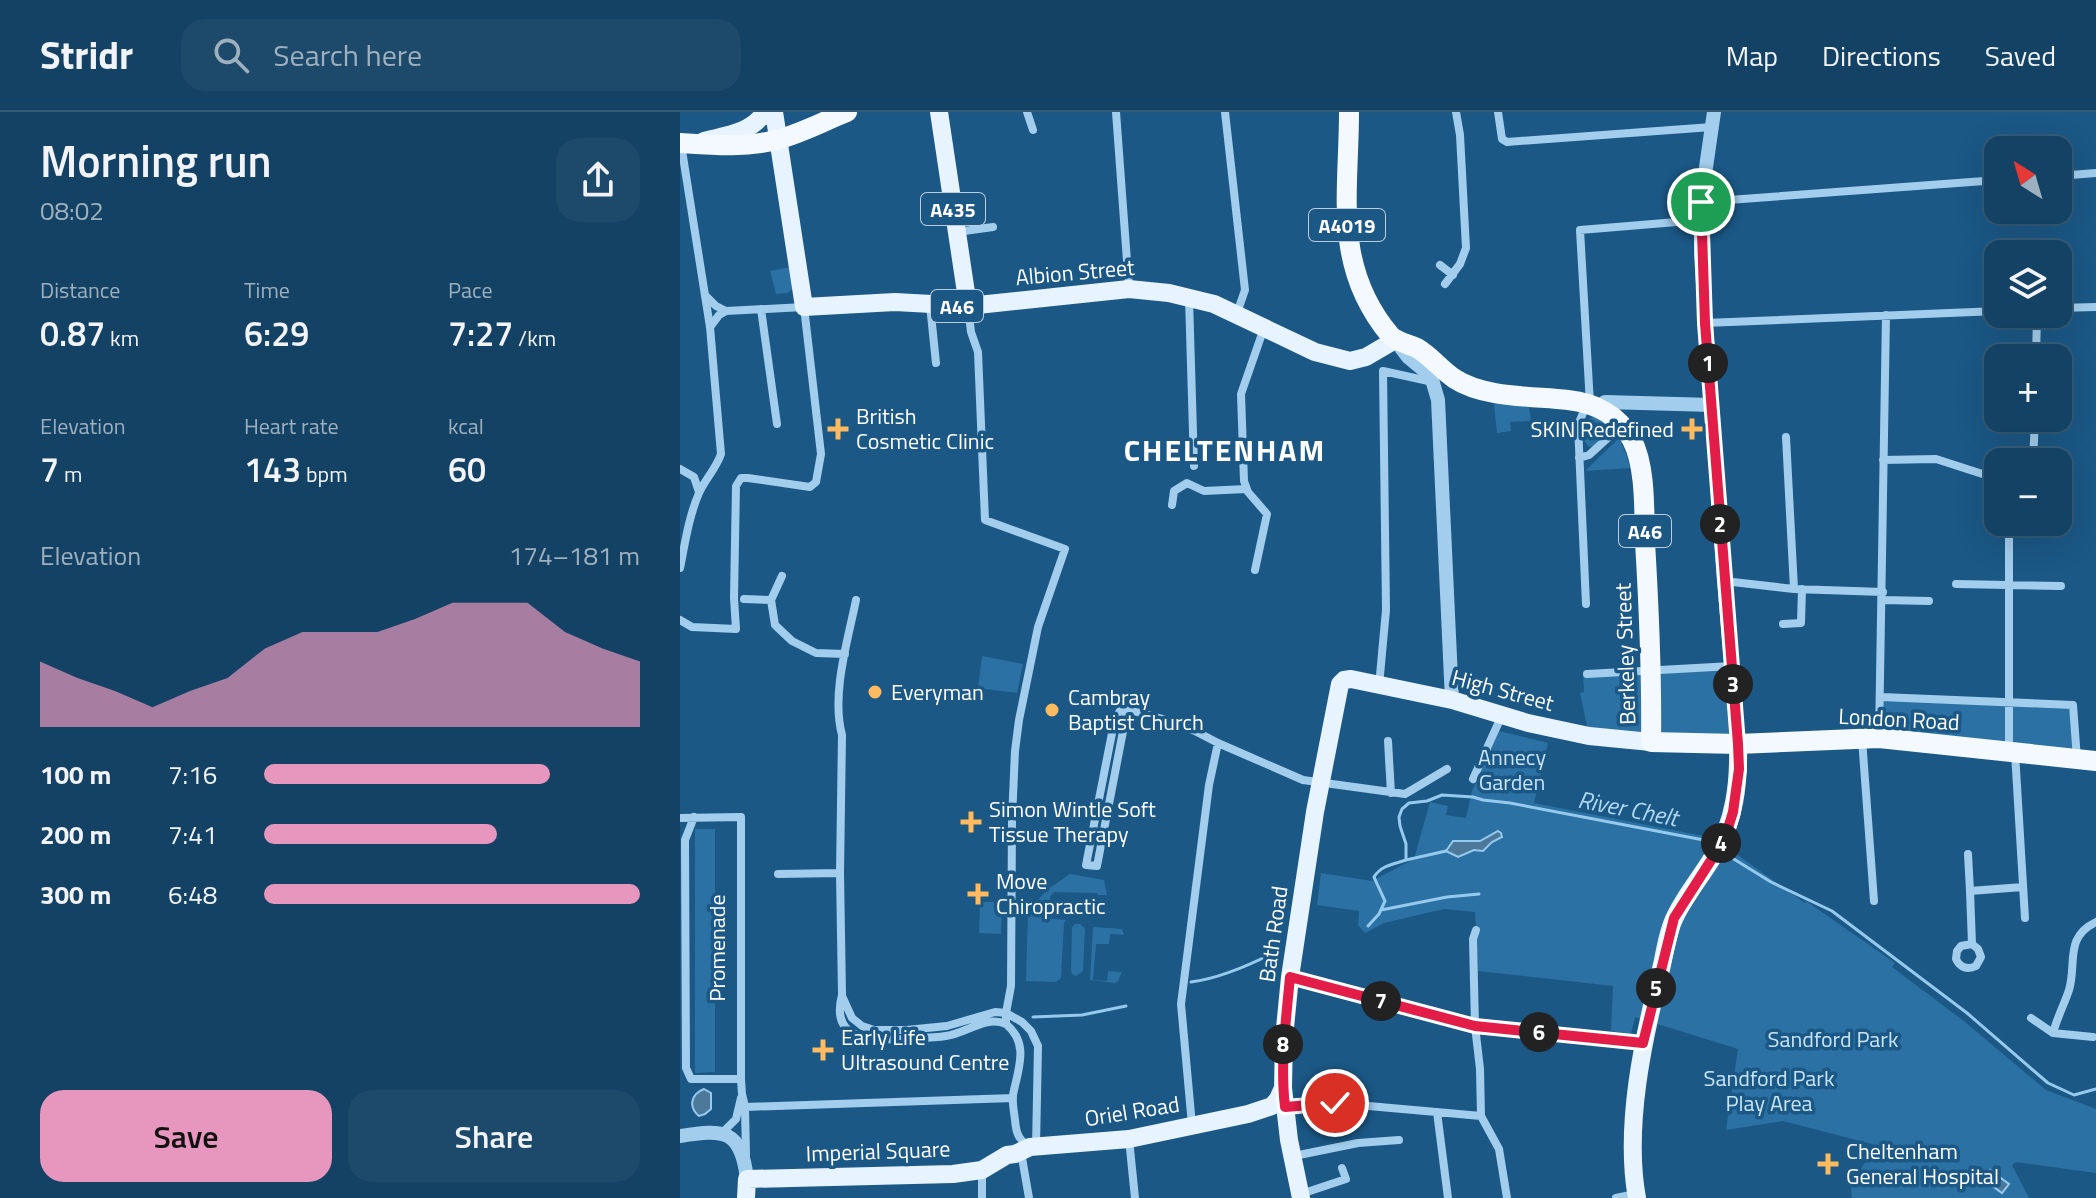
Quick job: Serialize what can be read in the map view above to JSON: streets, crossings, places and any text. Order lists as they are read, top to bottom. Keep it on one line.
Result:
{"streets":{"highway":["A4019","A46","Berkeley Street","London Road"],"main road":["A435","Albion Street","High Street","Bath Road","Promenade","Oriel Road","Imperial Square"]},"crossings":[["A435","Albion Street"],["A4019","Albion Street"],["A4019","A46"],["Albion Street","A46"],["A46","Berkeley Street"],["Berkeley Street","High Street"],["Berkeley Street","London Road"],["High Street","London Road"],["High Street","Bath Road"],["Bath Road","Oriel Road"],["Promenade","Imperial Square"],["Oriel Road","Imperial Square"]],"districts":["CHELTENHAM"],"water":["River Chelt"],"parks":["Annecy Garden","Sandford Park","Sandford Park Play Area"],"places":{"health":["British Cosmetic Clinic","SKIN Redefined","Simon Wintle Soft Tissue Therapy","Move Chiropractic","Early Life Ultrasound Centre","Cheltenham General Hospital"],"other":["Everyman","Cambray Baptist Church"]},"north":"top left","page":{"header":"Stridr","search":"Search here","nav":["Map","Directions","Saved"],"heading":["Morning run","08:02"],"map_buttons":["+","−"],"stats":[["Distance","0.87 km"],["Time","6:29"],["Pace","7:27 /km"],["Elevation","7 m"],["Heart rate","143 bpm"],["kcal","60"]],"pins":["1","2","3","4","5","7","6","8"],"chart":["Elevation","174–181 m"],"list":[{"name":"100 m","note":"7:16"},{"name":"200 m","note":"7:41"},{"name":"300 m","note":"6:48"}],"buttons":["Save","Share"]}}
